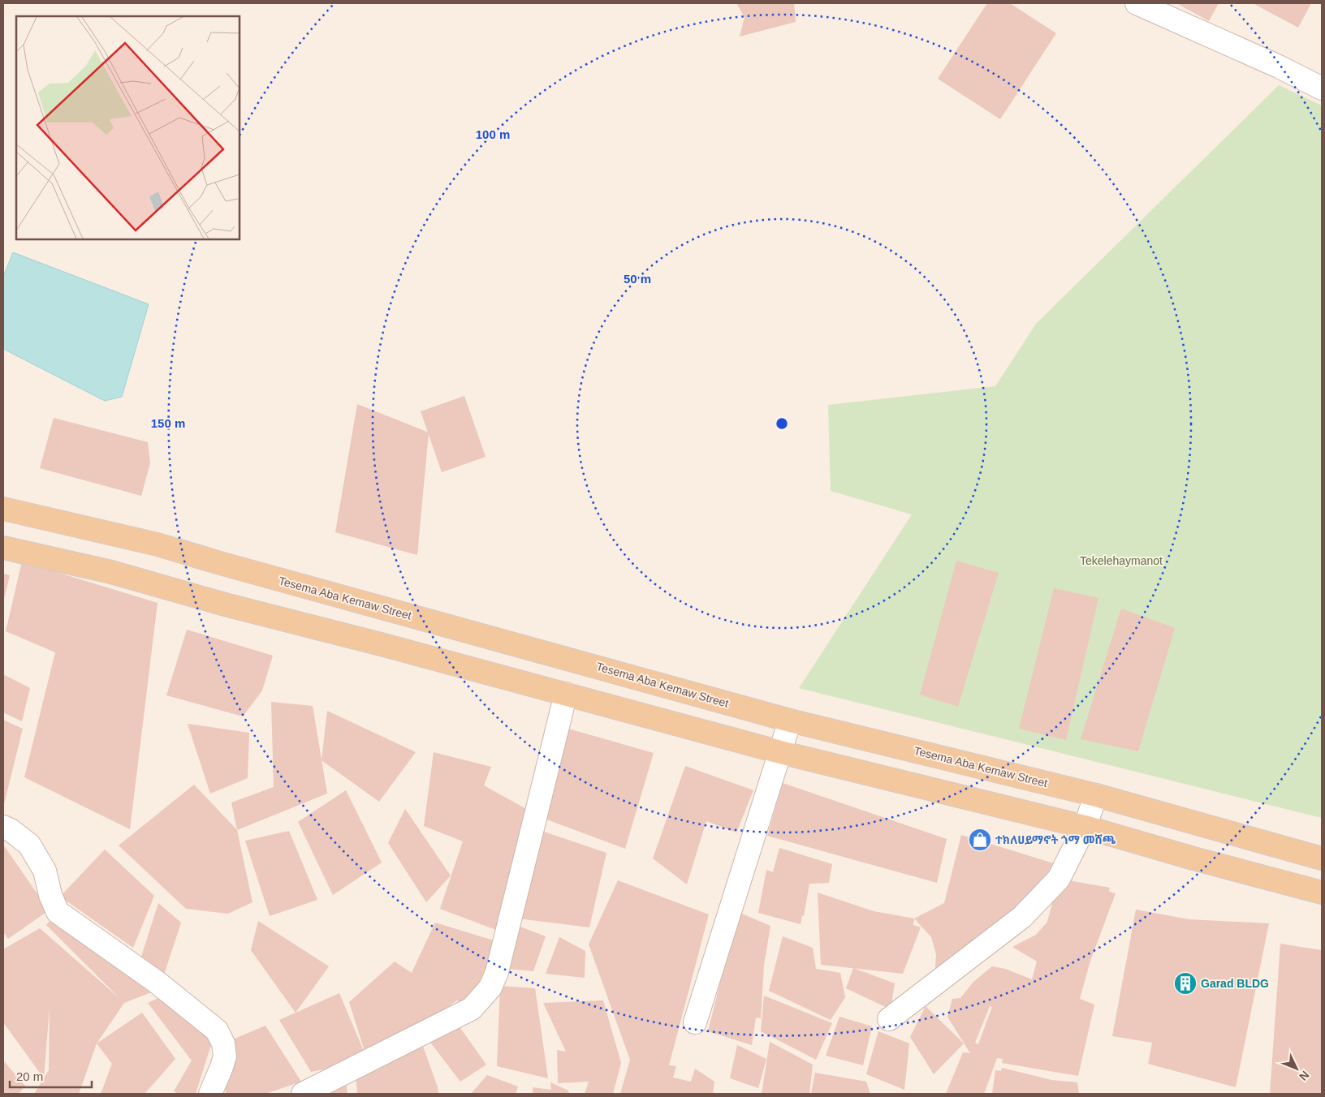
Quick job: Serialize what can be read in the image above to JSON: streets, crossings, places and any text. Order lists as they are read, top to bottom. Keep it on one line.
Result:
{"streets":{"main road":["Tesema Aba Kemaw Street"]},"parks":["Tekelehaymanot"],"places":{"shop":["ተክለሀይማኖት ጎማ መሸጫ"],"building":["Garad BLDG"]},"scale_bar":"20 m","north":"bottom right","rings":["100 m","50 m","150 m"]}
